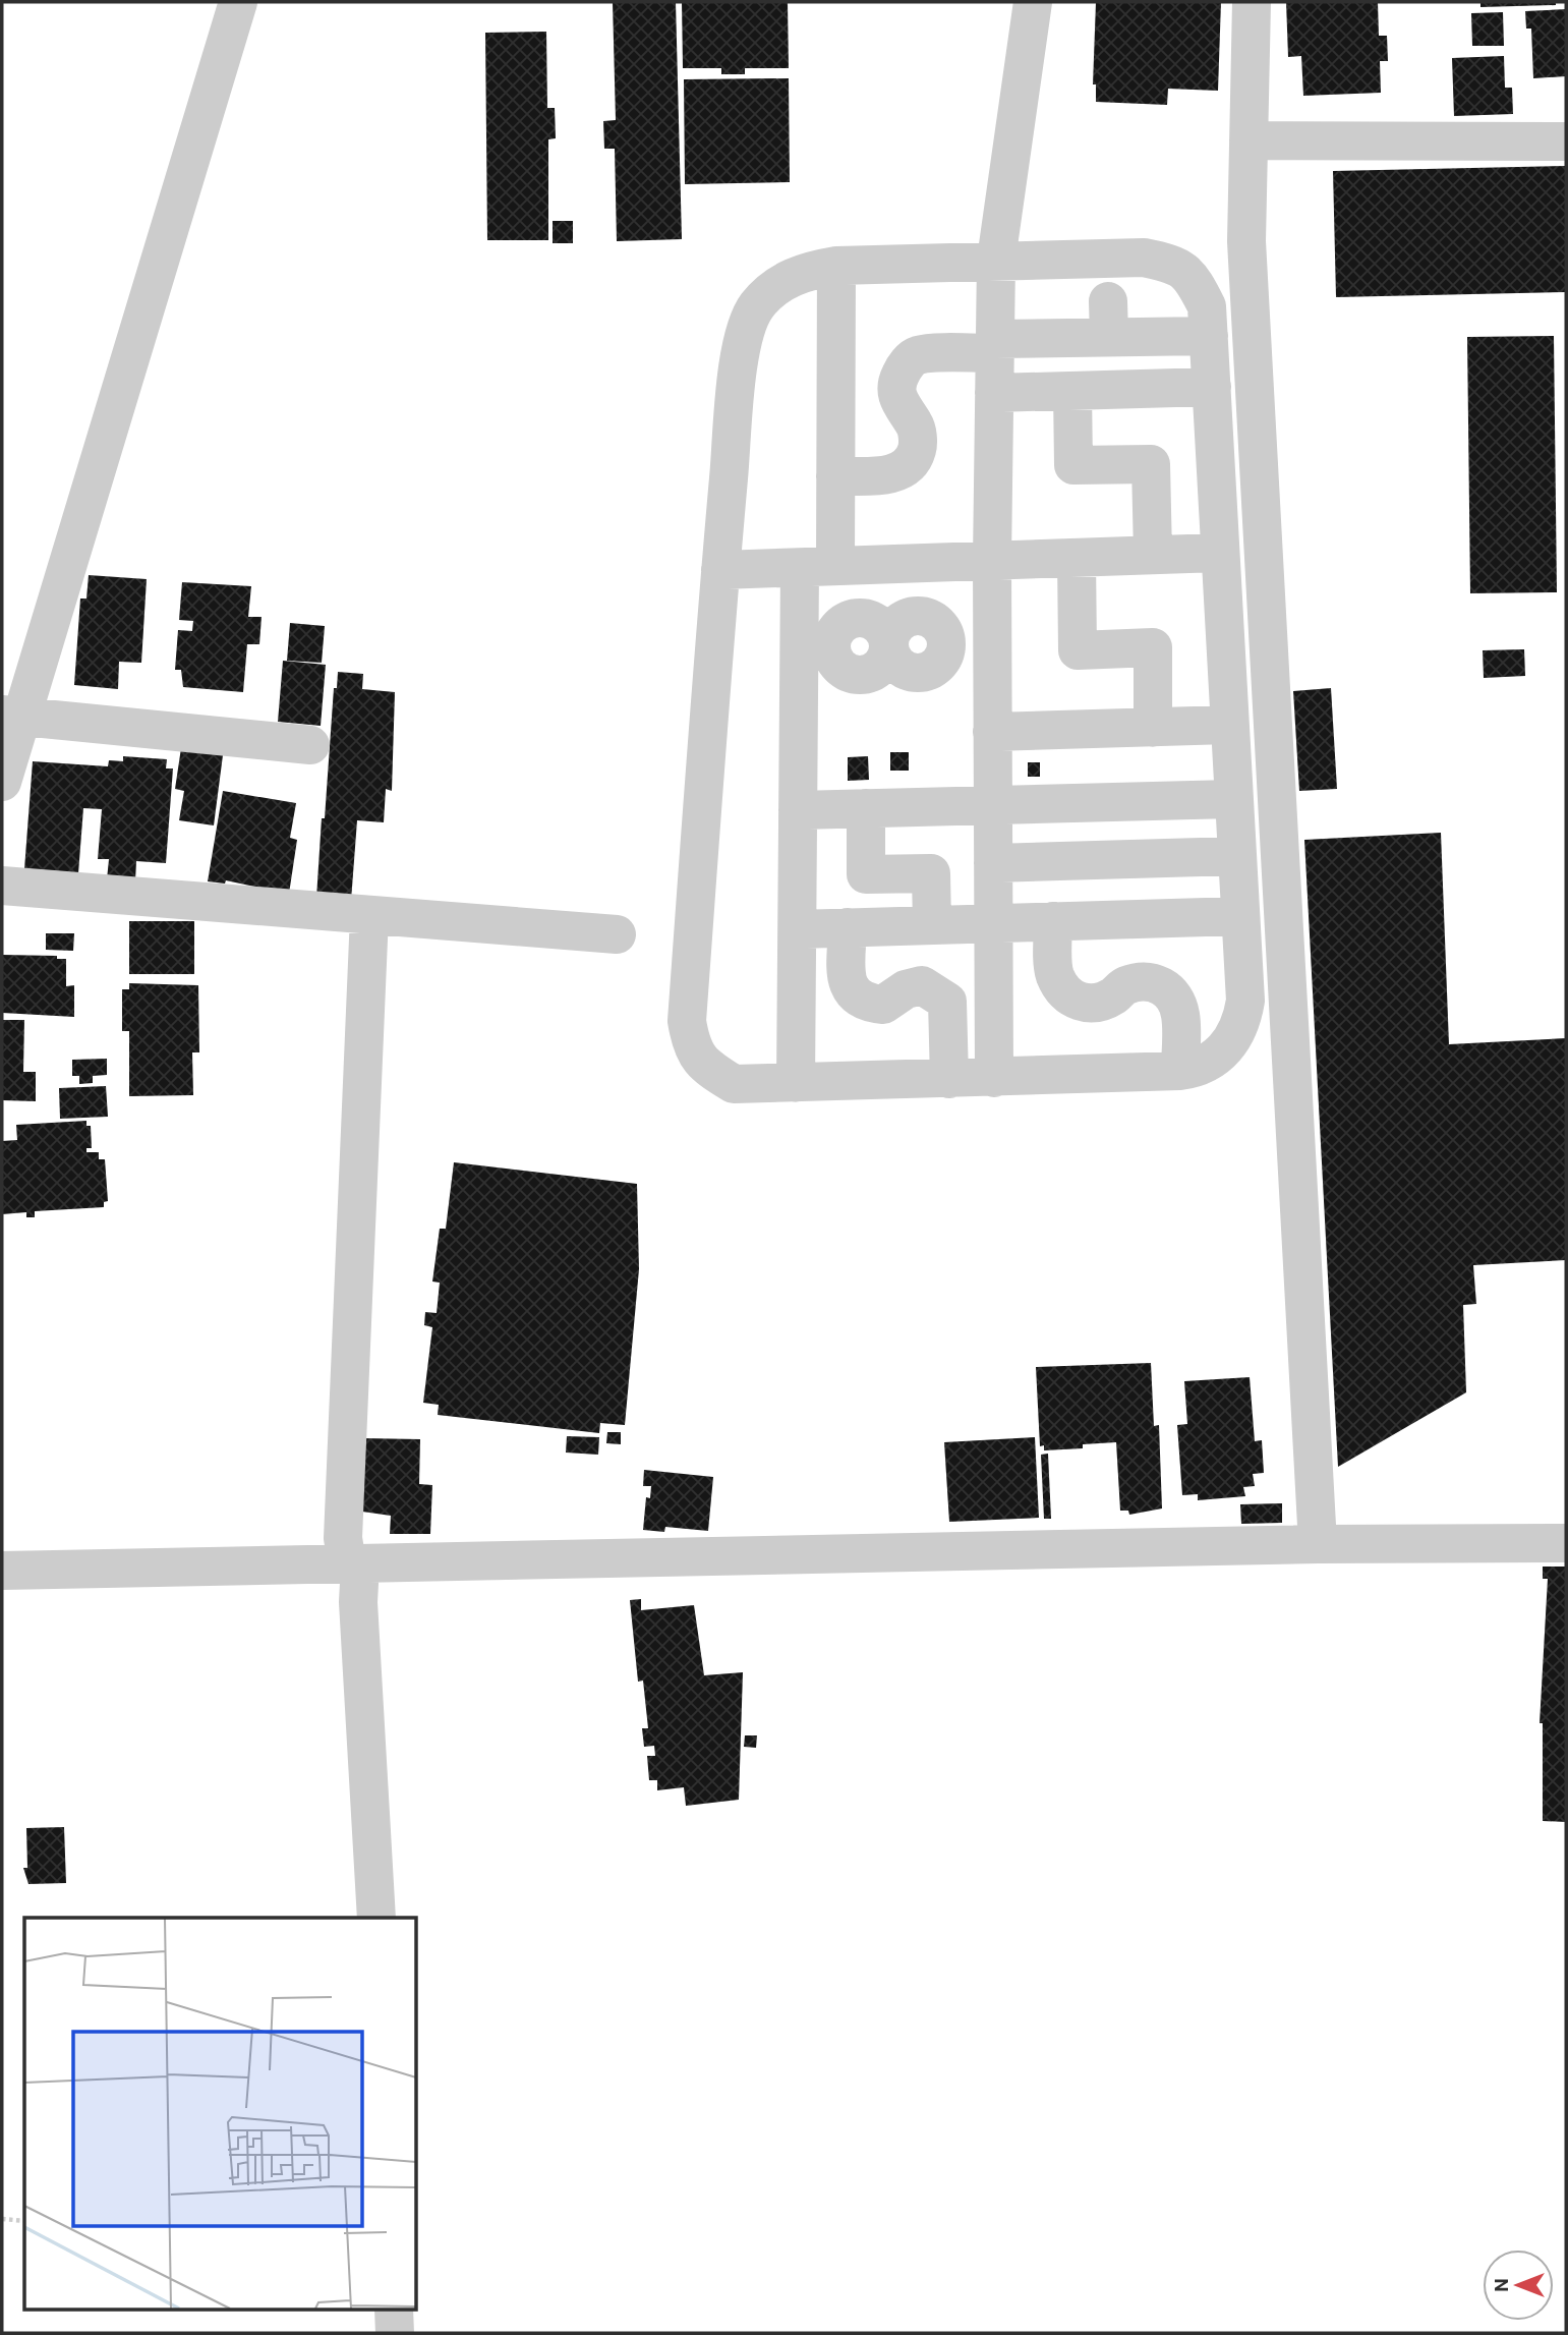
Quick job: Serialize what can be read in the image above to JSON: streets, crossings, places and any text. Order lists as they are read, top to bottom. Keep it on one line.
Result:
{"north":"left"}
